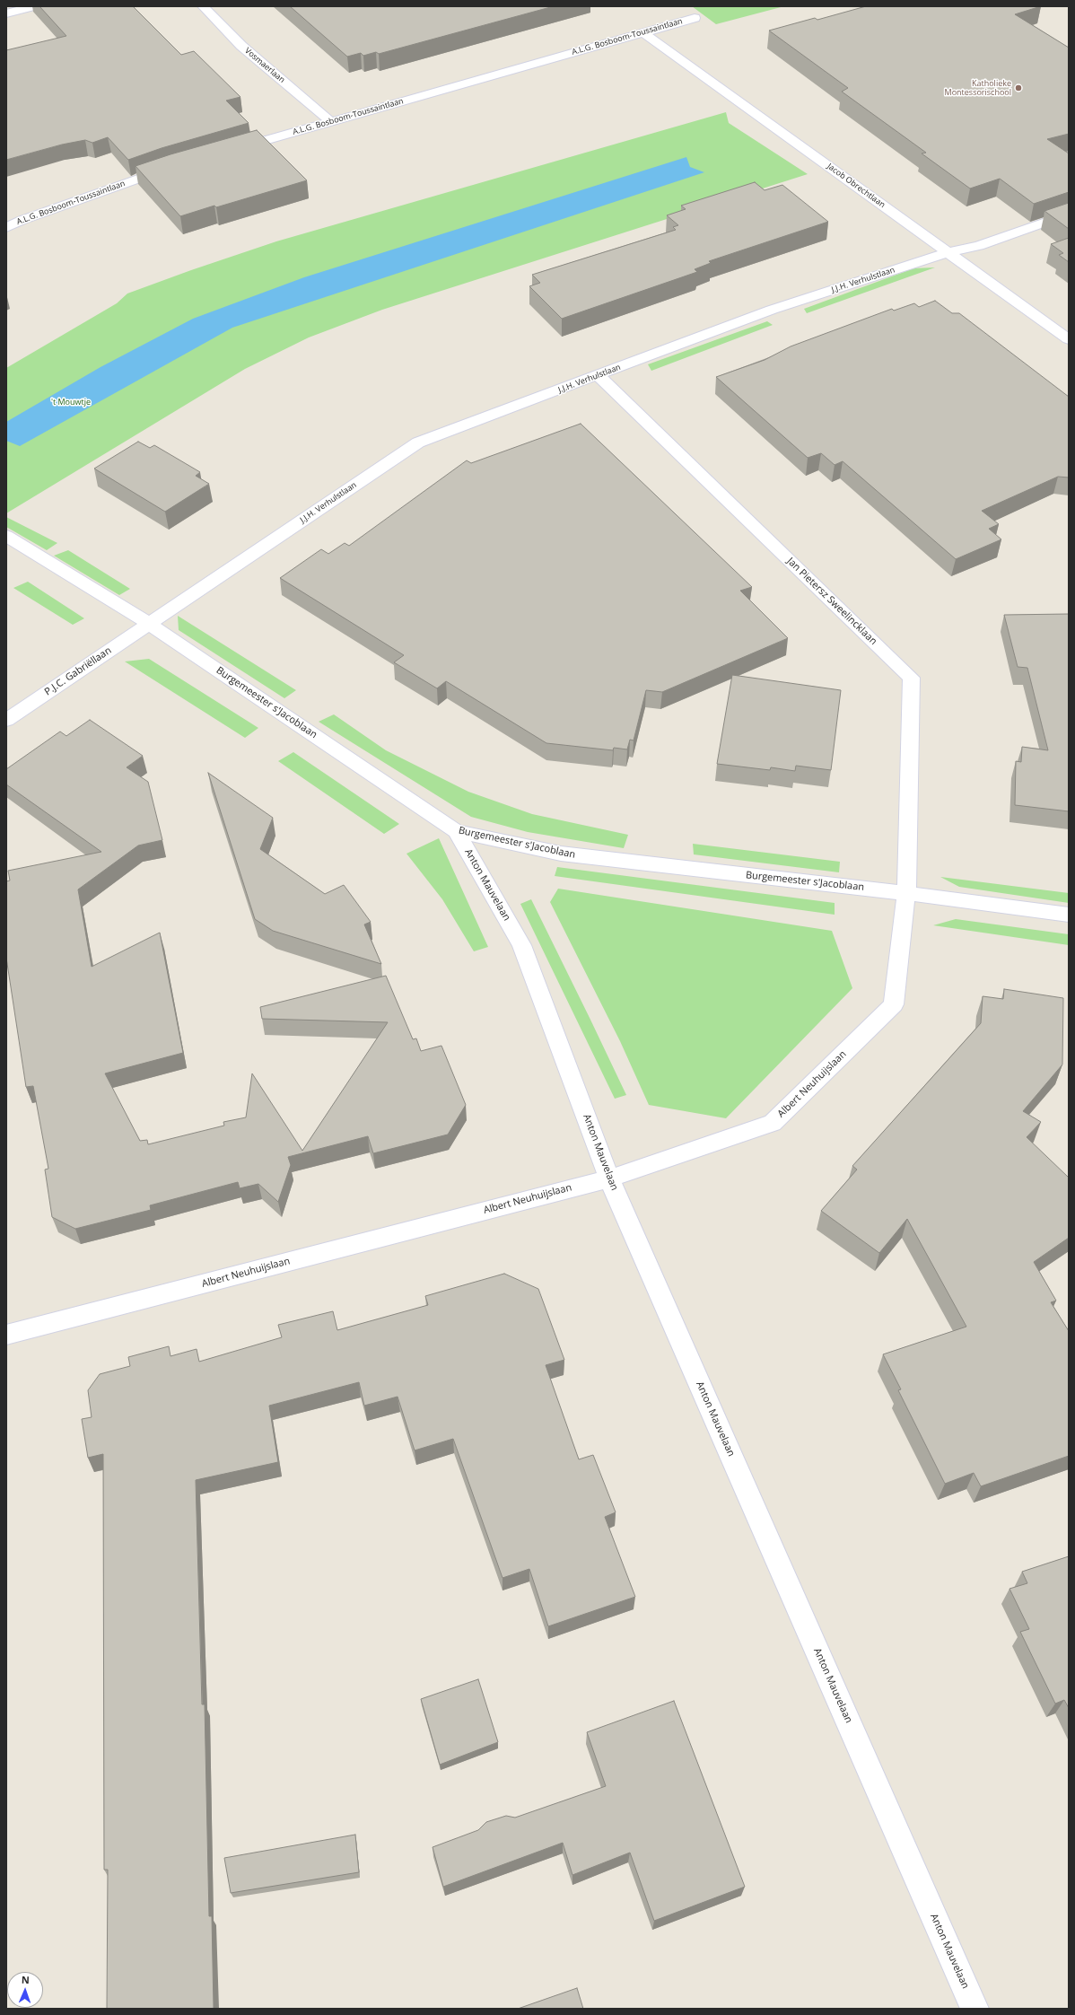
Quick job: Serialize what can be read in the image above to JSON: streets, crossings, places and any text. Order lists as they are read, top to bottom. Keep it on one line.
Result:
{"streets":{"street":["A.L.G. Bosboom-Toussaintlaan","Vosmaerlaan","Jacob Obrechtlaan","J.J.H. Verhulstlaan","Jan Pietersz Sweelincklaan","P.J.C. Gabriëllaan","Burgemeester s'Jacoblaan","Anton Mauvelaan","Albert Neuhuijslaan"]},"crossings":[["A.L.G. Bosboom-Toussaintlaan","Vosmaerlaan"],["A.L.G. Bosboom-Toussaintlaan","Jacob Obrechtlaan"],["Jacob Obrechtlaan","J.J.H. Verhulstlaan"],["J.J.H. Verhulstlaan","Jan Pietersz Sweelincklaan"],["J.J.H. Verhulstlaan","P.J.C. Gabriëllaan"],["J.J.H. Verhulstlaan","Burgemeester s'Jacoblaan"],["Jan Pietersz Sweelincklaan","Burgemeester s'Jacoblaan"],["Jan Pietersz Sweelincklaan","Albert Neuhuijslaan"],["P.J.C. Gabriëllaan","Burgemeester s'Jacoblaan"],["Burgemeester s'Jacoblaan","Anton Mauvelaan"],["Burgemeester s'Jacoblaan","Albert Neuhuijslaan"],["Anton Mauvelaan","Albert Neuhuijslaan"]],"parks":["'t Mouwtje"],"places":["Katholieke Montessorischool"],"north":"top"}
